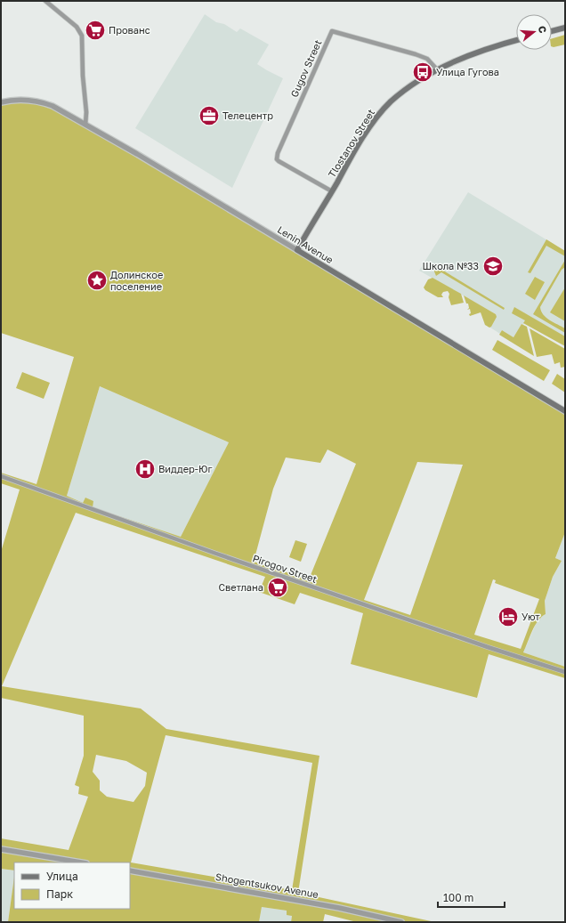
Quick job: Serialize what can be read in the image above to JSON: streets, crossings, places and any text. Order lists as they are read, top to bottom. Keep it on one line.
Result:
{"streets":{"main road":["Tlostanov Street","Lenin Avenue"],"street":["Gugov Street","Pirogov Street","Shogentsukov Avenue"]},"crossings":[["Gugov Street","Tlostanov Street"],["Tlostanov Street","Lenin Avenue"]],"places":{"supermarket":["Прованс","Светлана"],"bus stop":["Улица Гугова"],"office":["Телецентр"],"school or university":["Школа №33"],"place":["Долинское поселение"],"hospital":["Виддер-Юг"],"hotel":["Уют"]},"legend":["Улица","Парк"],"scale_bar":"100 m","north":"right"}
